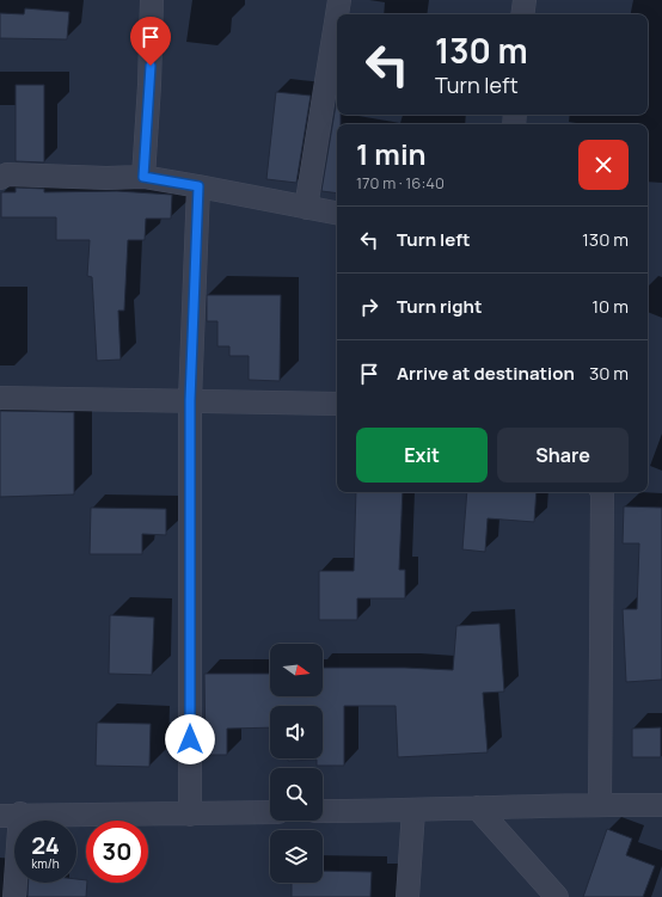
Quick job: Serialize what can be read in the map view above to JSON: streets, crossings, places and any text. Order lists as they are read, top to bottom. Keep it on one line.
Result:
{"north":"right","page":{"turn":["130 m","Turn left"],"heading":["1 min","170 m · 16:40"],"list":[{"name":"Turn left","value":"130 m"},{"name":"Turn right","value":"10 m"},{"name":"Arrive at destination","value":"30 m"}],"buttons":["Exit","Share"],"speed":"24 km/h","limit":"30"}}
